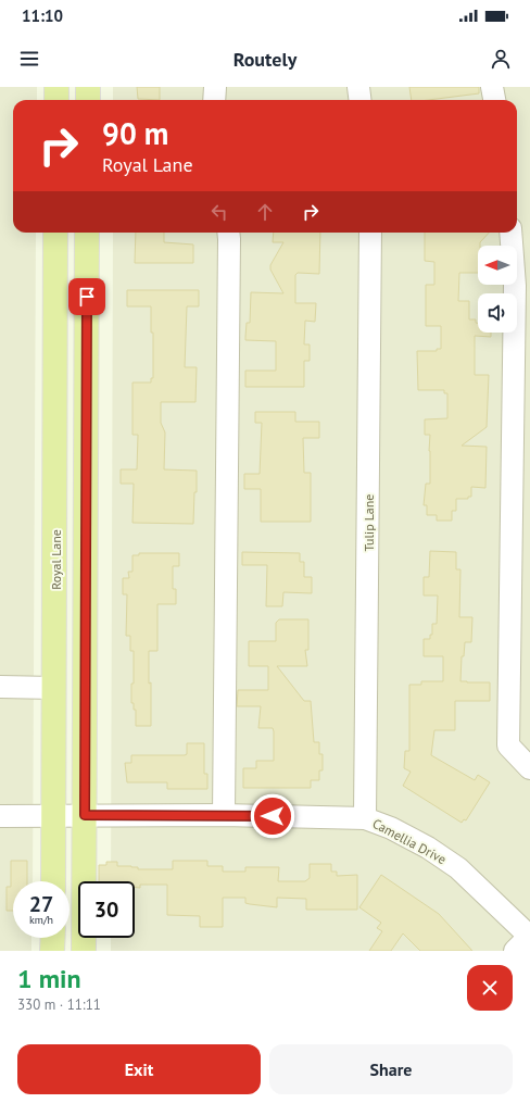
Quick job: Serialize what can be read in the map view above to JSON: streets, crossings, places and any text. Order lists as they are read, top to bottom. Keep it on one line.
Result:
{"streets":{"main road":["Royal Lane"],"street":["Tulip Lane","Camellia Drive"]},"crossings":[["Tulip Lane","Camellia Drive"],["Royal Lane","Camellia Drive"]],"north":"left","page":{"status":"11:10","header":"Routely","turn":["90 m","Royal Lane"],"speed":"27 km/h","limit":"30","heading":["1 min","330 m · 11:11"],"buttons":["Exit","Share"]}}
